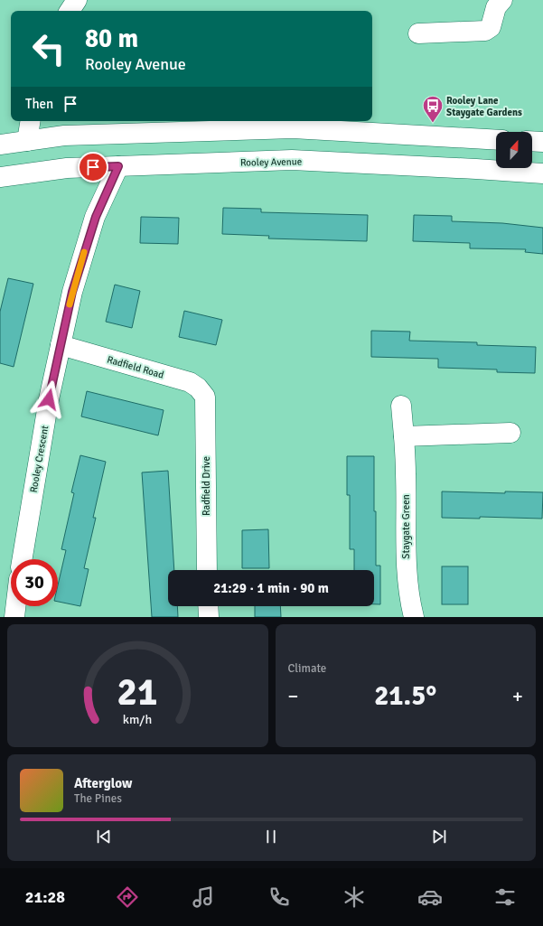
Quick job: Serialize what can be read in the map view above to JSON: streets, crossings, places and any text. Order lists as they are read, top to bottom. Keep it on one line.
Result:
{"streets":{"main road":["Rooley Avenue","Radfield Road","Rooley Crescent","Radfield Drive","Staygate Green"]},"crossings":[["Rooley Avenue","Rooley Crescent"],["Radfield Road","Rooley Crescent"],["Radfield Road","Radfield Drive"]],"places":{"bus stop":["Rooley Lane Staygate Gardens"]},"north":"top","page":{"turn":["80 m","Rooley Avenue"],"then":"Then","limit":"30","trip":"21:29 · 1 min · 90 m","tile":"Climate","heat":["−","21.5°","+"],"song":["Afterglow","The Pines"],"tabs":"21:28","gauge":["21","km/h"]}}
